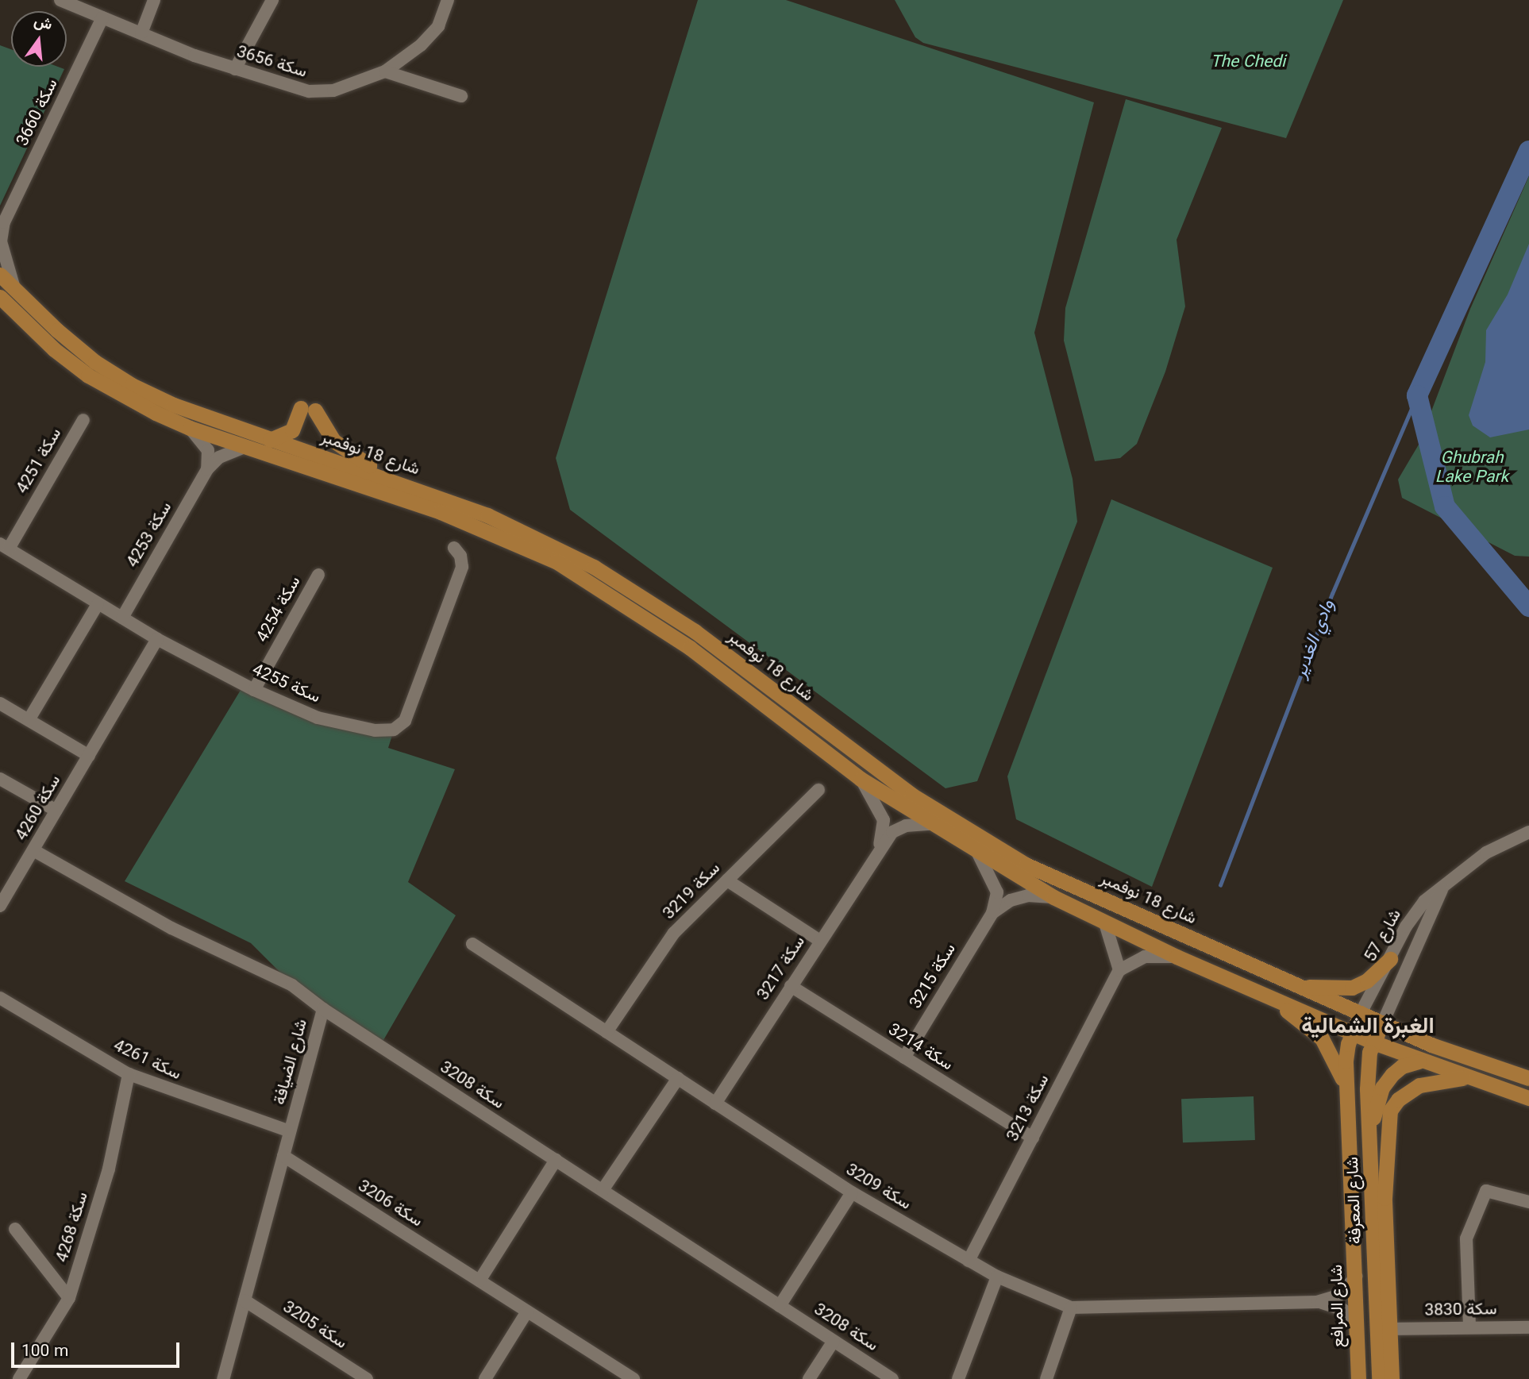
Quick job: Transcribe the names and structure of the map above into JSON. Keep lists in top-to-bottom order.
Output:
{
  "streets": {
    "main road": ["شارع 18 نوفمبر", "شارع المعرفة", "شارع المرافع"],
    "street": [
      "سكة 3656",
      "سكة 3660",
      "سكة 4251",
      "سكة 4253",
      "سكة 4254",
      "سكة 4255",
      "سكة 4260",
      "سكة 3219",
      "شارع 57",
      "سكة 3217",
      "سكة 3215",
      "سكة 3214",
      "سكة 4261",
      "شارع الضيافة",
      "سكة 3208",
      "سكة 3213",
      "سكة 3209",
      "سكة 3206",
      "سكة 4268",
      "سكة 3830",
      "سكة 3205"
    ]
  },
  "crossings": [
    ["سكة 3656", "سكة 3660"],
    ["سكة 3660", "شارع 18 نوفمبر"],
    ["شارع 18 نوفمبر", "سكة 4253"],
    ["شارع 18 نوفمبر", "شارع 57"],
    ["شارع 18 نوفمبر", "سكة 3217"],
    ["شارع 18 نوفمبر", "سكة 3215"],
    ["شارع 18 نوفمبر", "شارع المعرفة"],
    ["شارع 18 نوفمبر", "شارع المرافع"],
    ["سكة 4251", "سكة 4255"],
    ["سكة 4253", "سكة 4255"],
    ["سكة 4254", "سكة 4255"],
    ["سكة 4255", "سكة 4260"],
    ["سكة 4260", "شارع الضيافة"],
    ["سكة 3219", "سكة 3209"],
    ["شارع 57", "شارع المعرفة"],
    ["سكة 3217", "سكة 3214"],
    ["سكة 3217", "سكة 3209"],
    ["سكة 3215", "سكة 3214"],
    ["سكة 3214", "سكة 3213"],
    ["سكة 4261", "شارع الضيافة"],
    ["سكة 4261", "سكة 4268"],
    ["شارع الضيافة", "سكة 3208"],
    ["شارع الضيافة", "سكة 3206"],
    ["شارع الضيافة", "سكة 3205"],
    ["سكة 3213", "سكة 3209"],
    ["سكة 3209", "شارع المرافع"]
  ],
  "districts": ["الغبرة الشمالية"],
  "water": ["وادي الغدير"],
  "parks": ["The Chedi", "Ghubrah Lake Park"],
  "scale_bar": "100 m",
  "north": "top"
}
